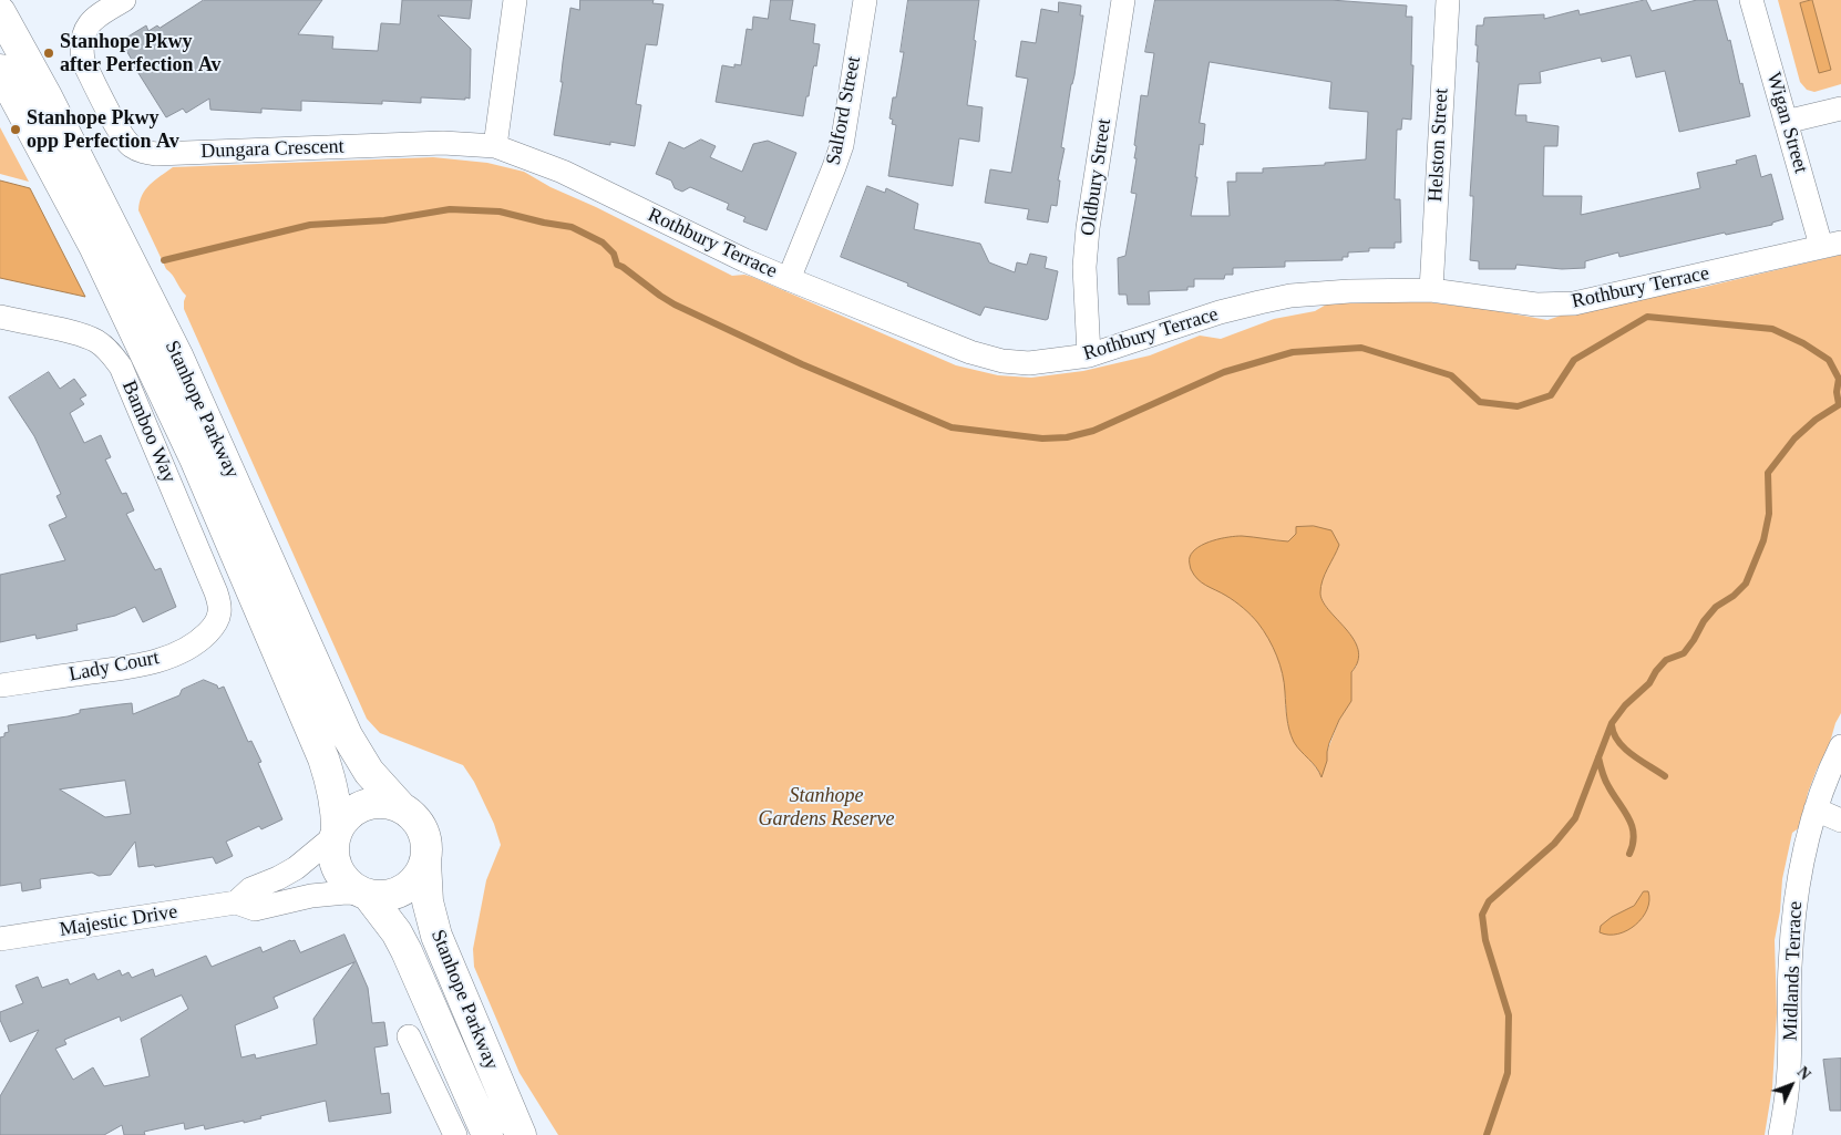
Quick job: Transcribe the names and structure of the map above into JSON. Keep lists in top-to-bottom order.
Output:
{
  "streets": {
    "main road": ["Stanhope Parkway"],
    "street": [
      "Salford Street",
      "Wigan Street",
      "Helston Street",
      "Dungara Crescent",
      "Oldbury Street",
      "Rothbury Terrace",
      "Bamboo Way",
      "Lady Court",
      "Majestic Drive",
      "Midlands Terrace"
    ]
  },
  "crossings": [
    ["Salford Street", "Rothbury Terrace"],
    ["Wigan Street", "Rothbury Terrace"],
    ["Helston Street", "Rothbury Terrace"],
    ["Dungara Crescent", "Rothbury Terrace"],
    ["Oldbury Street", "Rothbury Terrace"],
    ["Stanhope Parkway", "Majestic Drive"],
    ["Bamboo Way", "Lady Court"]
  ],
  "parks": ["Stanhope Gardens Reserve"],
  "places": ["Stanhope Pkwy after Perfection Av", "Stanhope Pkwy opp Perfection Av"],
  "north": "top right"
}
